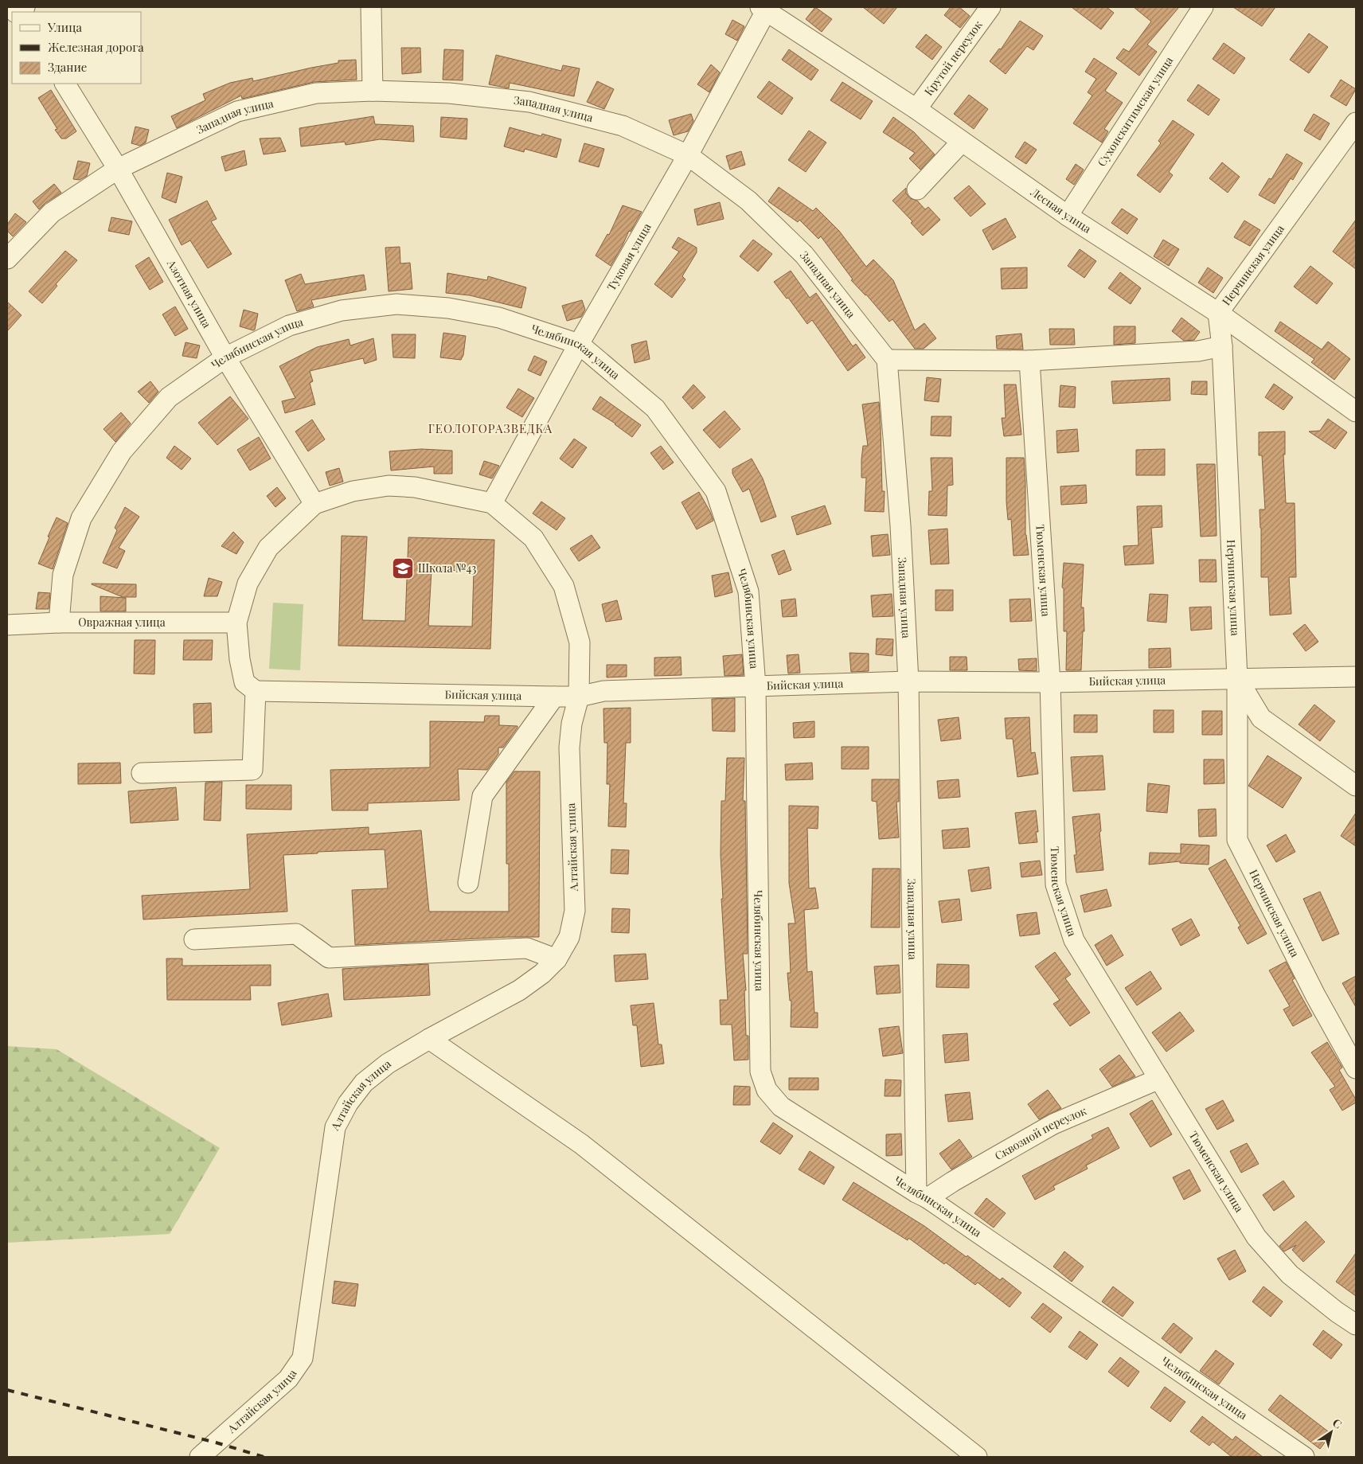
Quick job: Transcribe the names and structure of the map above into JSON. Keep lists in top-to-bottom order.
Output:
{
  "streets": {
    "street": [
      "Крутой переулок",
      "Западная улица",
      "Сухоискитимская улица",
      "Лесная улица",
      "Туковая улица",
      "Нерчинская улица",
      "Азотная улица",
      "Челябинская улица",
      "Тюменская улица",
      "Овражная улица",
      "Бийская улица",
      "Алтайская улица",
      "Сквозной переулок"
    ]
  },
  "crossings": [
    ["Крутой переулок", "Лесная улица"],
    ["Западная улица", "Туковая улица"],
    ["Западная улица", "Азотная улица"],
    ["Западная улица", "Челябинская улица"],
    ["Западная улица", "Бийская улица"],
    ["Западная улица", "Сквозной переулок"],
    ["Сухоискитимская улица", "Лесная улица"],
    ["Лесная улица", "Туковая улица"],
    ["Лесная улица", "Нерчинская улица"],
    ["Туковая улица", "Челябинская улица"],
    ["Туковая улица", "Алтайская улица"],
    ["Нерчинская улица", "Бийская улица"],
    ["Азотная улица", "Челябинская улица"],
    ["Азотная улица", "Алтайская улица"],
    ["Челябинская улица", "Овражная улица"],
    ["Челябинская улица", "Бийская улица"],
    ["Челябинская улица", "Сквозной переулок"],
    ["Тюменская улица", "Бийская улица"],
    ["Тюменская улица", "Сквозной переулок"],
    ["Овражная улица", "Алтайская улица"],
    ["Бийская улица", "Алтайская улица"]
  ],
  "districts": ["ГЕОЛОГОРАЗВЕДКА"],
  "places": {
    "school or university": ["Школа №43"]
  },
  "legend": ["Улица", "Железная дорога", "Здание"],
  "north": "top right"
}
